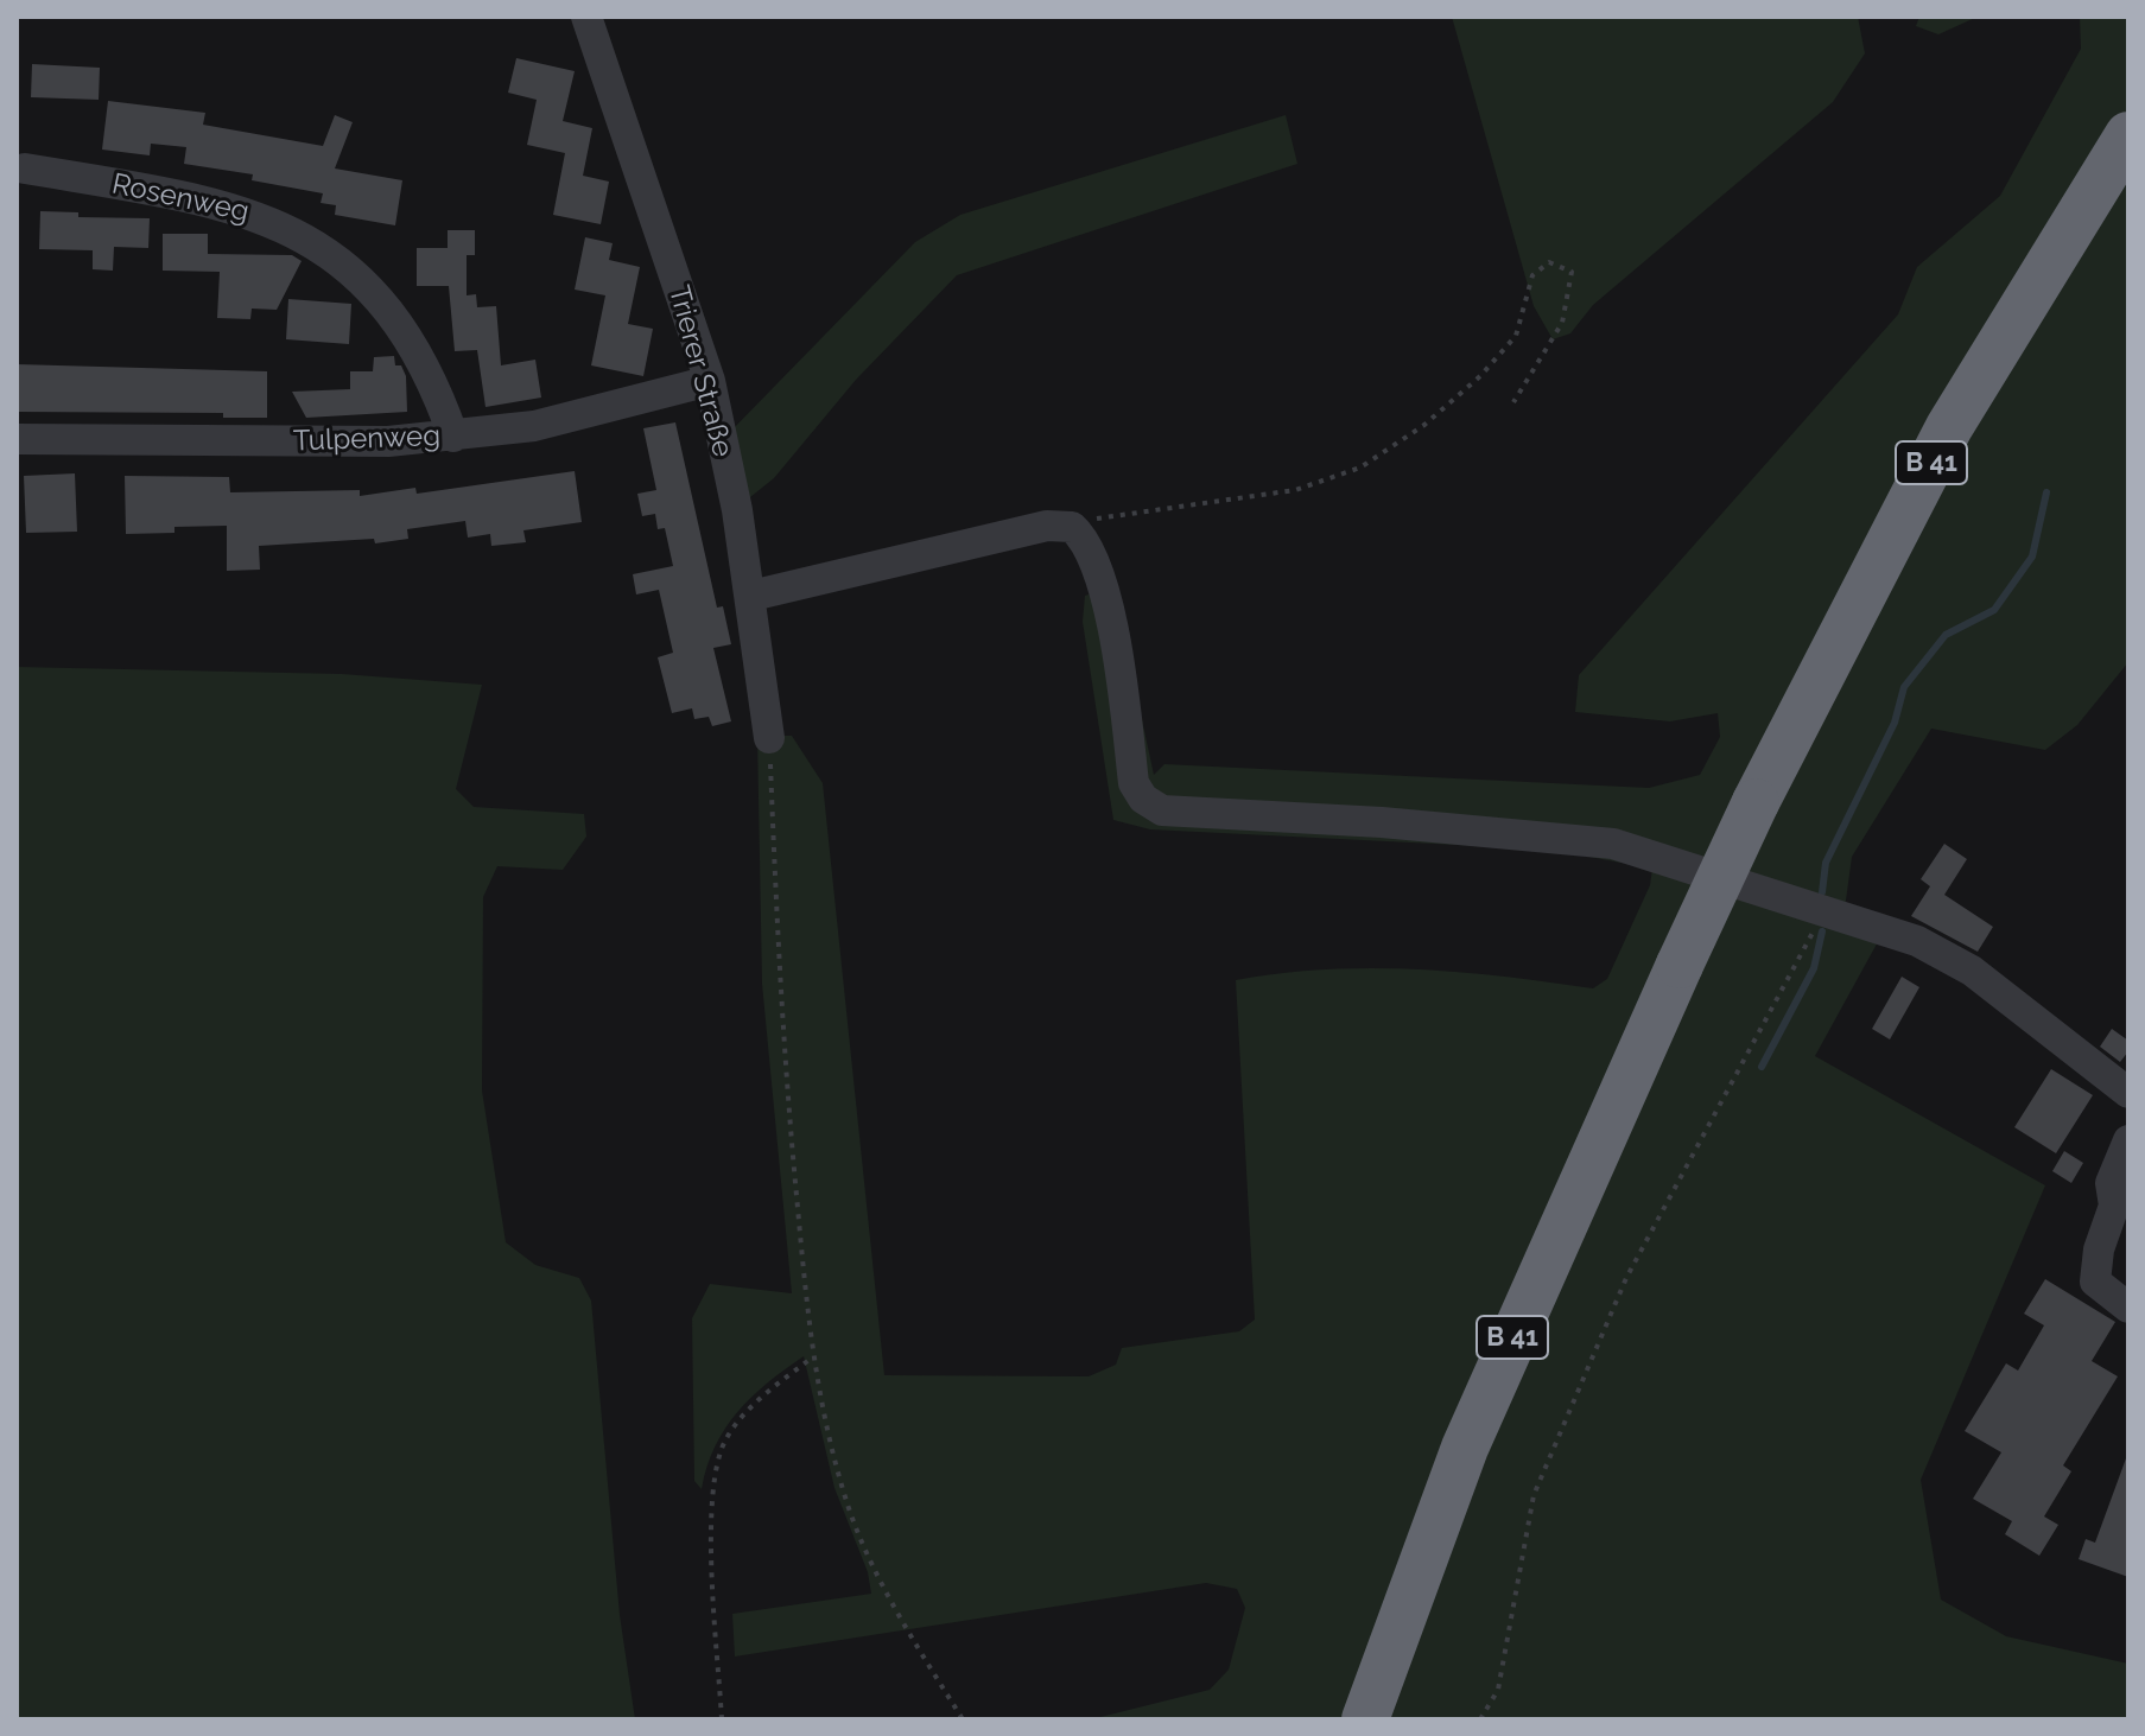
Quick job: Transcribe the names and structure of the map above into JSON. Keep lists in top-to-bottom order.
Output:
{
  "streets": {
    "highway": ["B 41"],
    "street": ["Rosenweg", "Trierer Straße", "Tulpenweg"]
  },
  "crossings": [
    ["Rosenweg", "Tulpenweg"],
    ["Trierer Straße", "Tulpenweg"]
  ]
}
